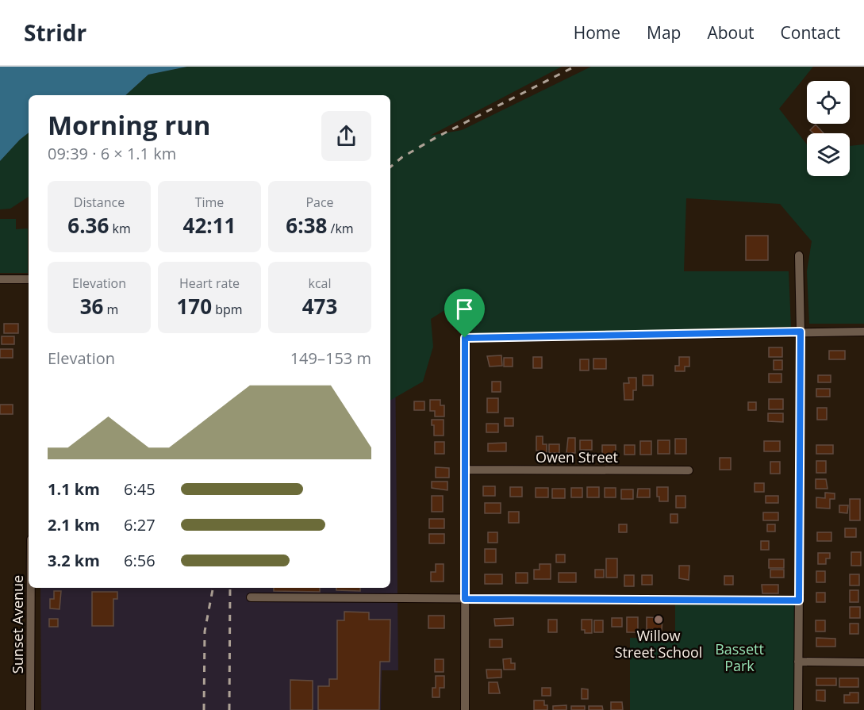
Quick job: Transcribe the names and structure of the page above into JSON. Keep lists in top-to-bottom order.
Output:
{
  "streets": {
    "street": ["Owen Street", "Sunset Avenue"]
  },
  "parks": ["Bassett Park"],
  "places": ["Willow Street School"],
  "page": {
    "header": "Stridr",
    "nav": [
      "Home",
      "Map",
      "About",
      "Contact"
    ],
    "heading": ["Morning run", "09:39 · 6 × 1.1 km"],
    "stats": [
      ["Distance", "6.36 km"],
      ["Time", "42:11"],
      ["Pace", "6:38 /km"],
      ["Elevation", "36 m"],
      ["Heart rate", "170 bpm"],
      ["kcal", "473"]
    ],
    "chart": ["Elevation", "149–153 m"],
    "list": [
      {
        "name": "1.1 km",
        "note": "6:45"
      },
      {
        "name": "2.1 km",
        "note": "6:27"
      },
      {
        "name": "3.2 km",
        "note": "6:56"
      }
    ]
  }
}
